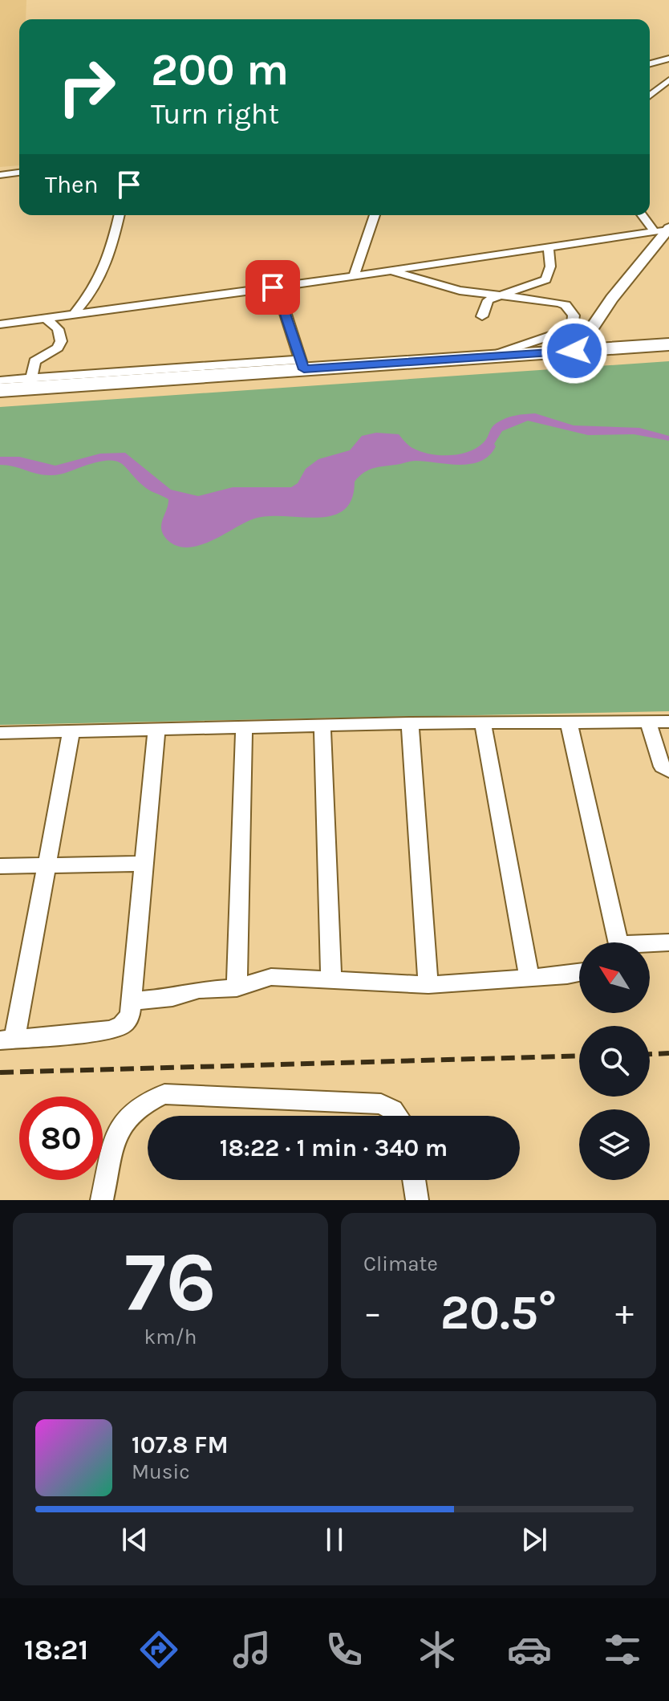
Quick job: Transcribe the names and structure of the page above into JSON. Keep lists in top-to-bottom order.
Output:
{
  "north": "top left",
  "page": {
    "turn": ["200 m", "Turn right"],
    "then": "Then",
    "limit": "80",
    "trip": "18:22 · 1 min · 340 m",
    "tile": [
      ["76", "km/h"],
      "Climate"
    ],
    "heat": ["−", "20.5°", "+"],
    "song": ["107.8 FM", "Music"],
    "tabs": "18:21"
  }
}
